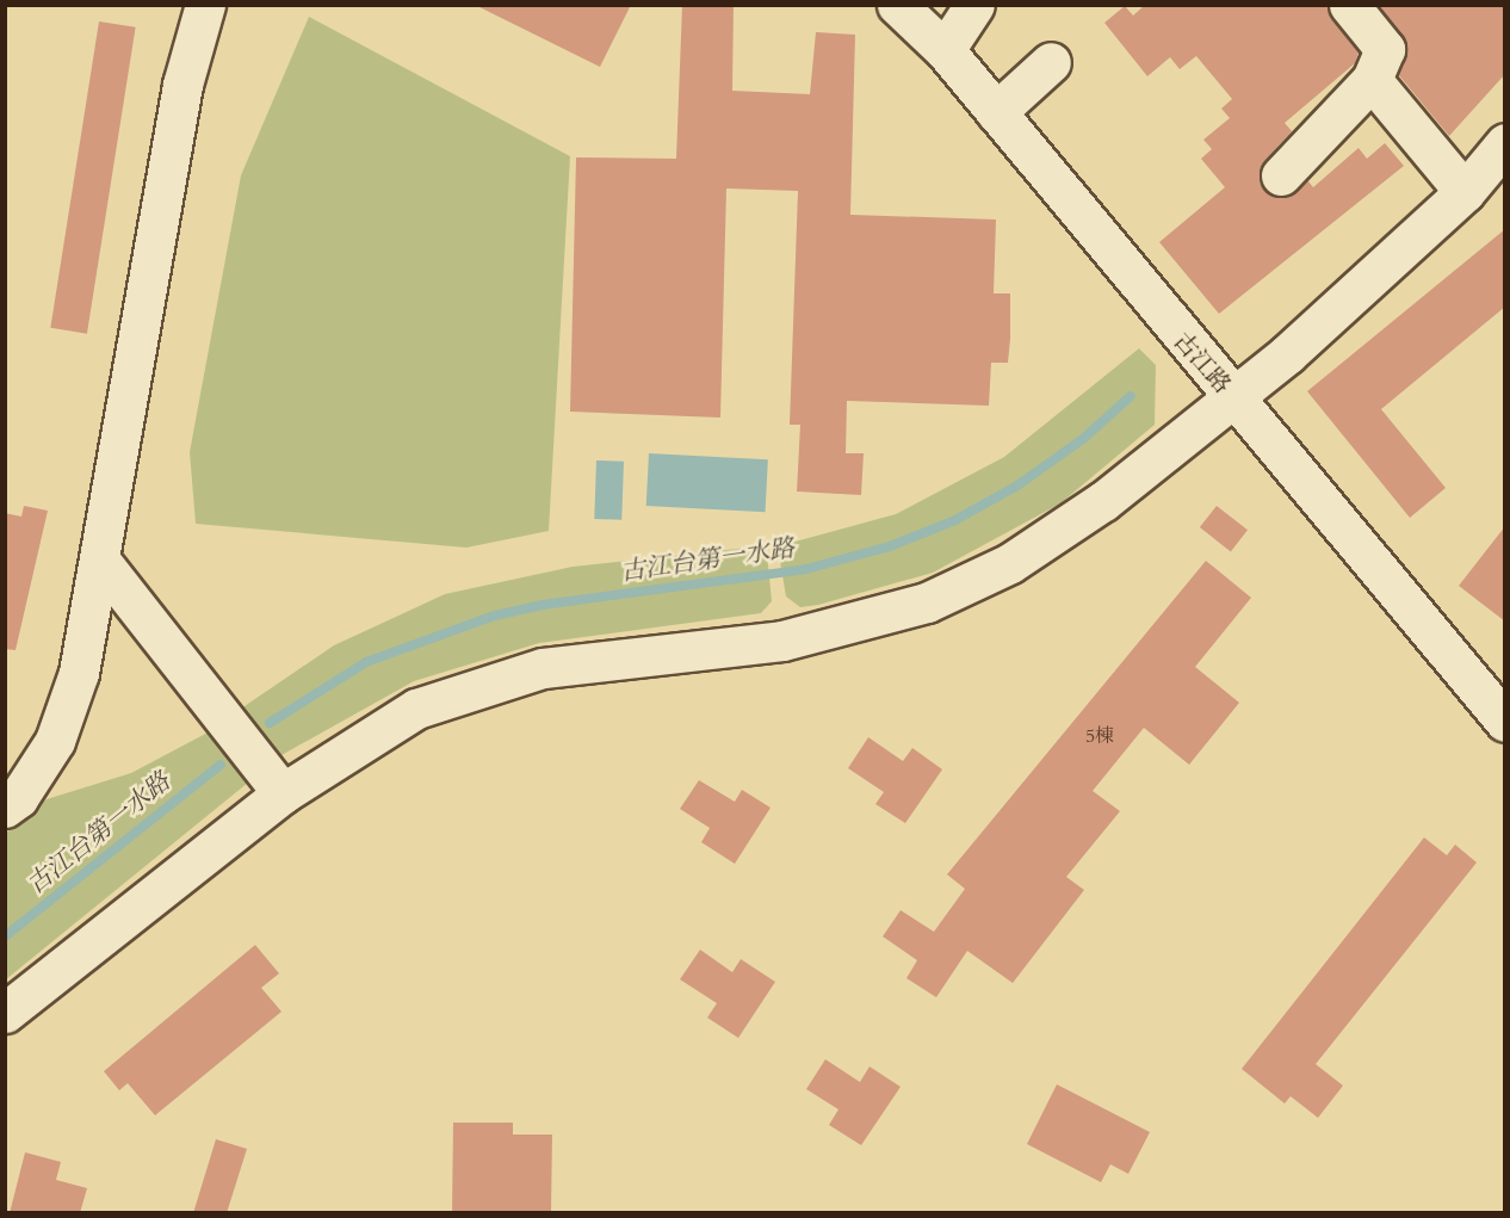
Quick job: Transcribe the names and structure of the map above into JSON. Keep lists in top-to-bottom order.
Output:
{
  "streets": {
    "street": ["古江路"]
  },
  "water": ["古江台第一水路"],
  "house_numbers": ["5棟"]
}
